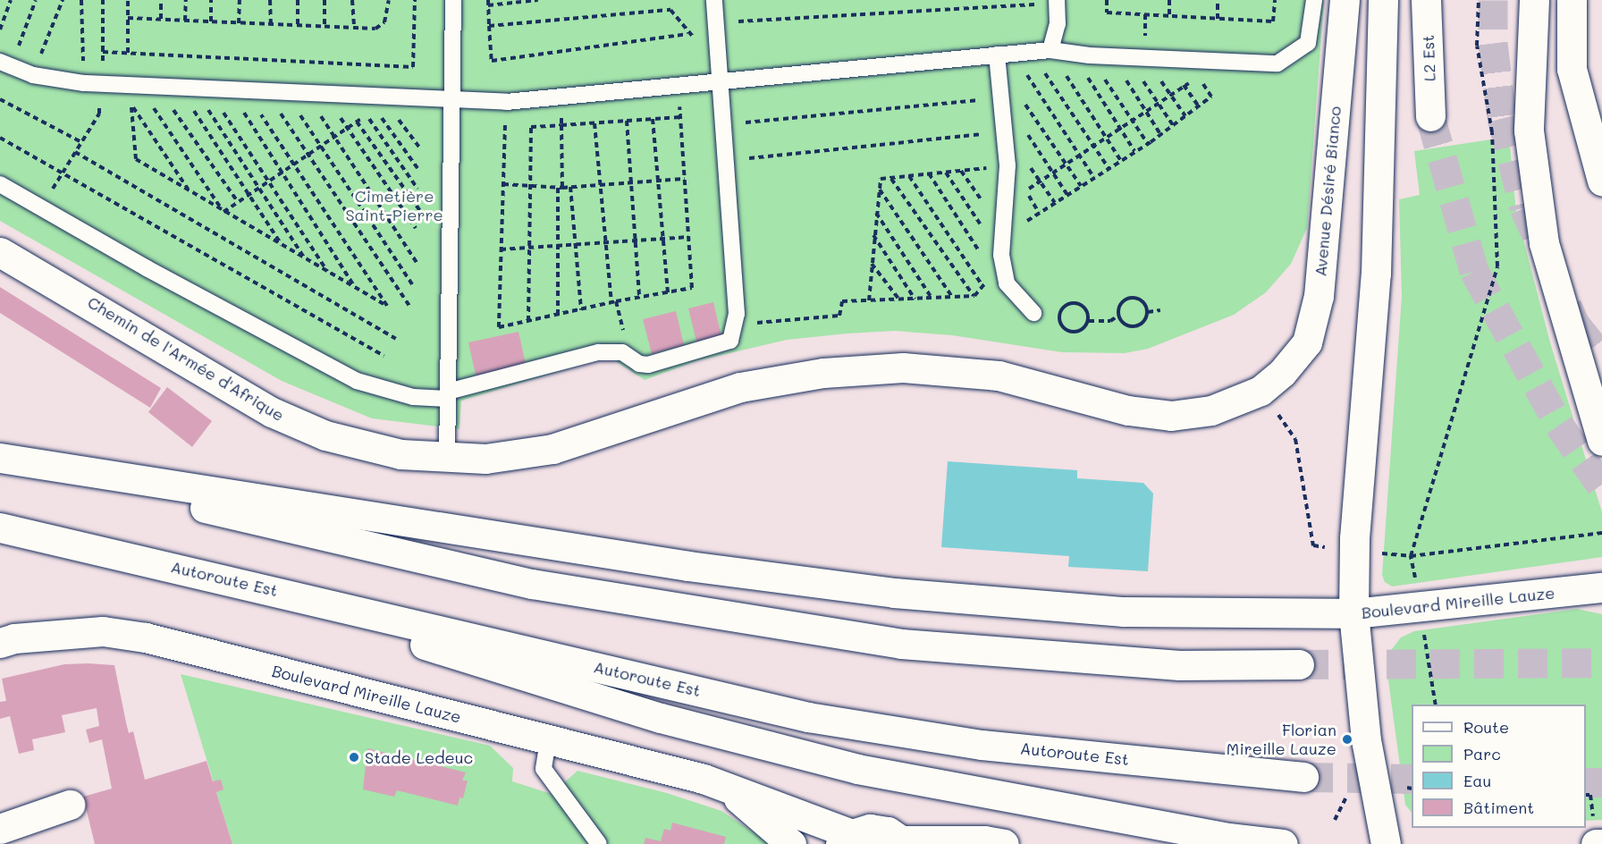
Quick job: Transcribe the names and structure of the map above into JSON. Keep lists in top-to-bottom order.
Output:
{
  "streets": {
    "main road": [
      "L2 Est",
      "Avenue Désiré Bianco",
      "Chemin de l'Armée d'Afrique",
      "Autoroute Est",
      "Boulevard Mireille Lauze"
    ]
  },
  "crossings": [
    ["Avenue Désiré Bianco", "Chemin de l'Armée d'Afrique"]
  ],
  "parks": ["Cimetière Saint-Pierre"],
  "places": ["Florian Mireille Lauze", "Stade Ledeuc"],
  "legend": [
    "Route",
    "Parc",
    "Eau",
    "Bâtiment"
  ]
}
